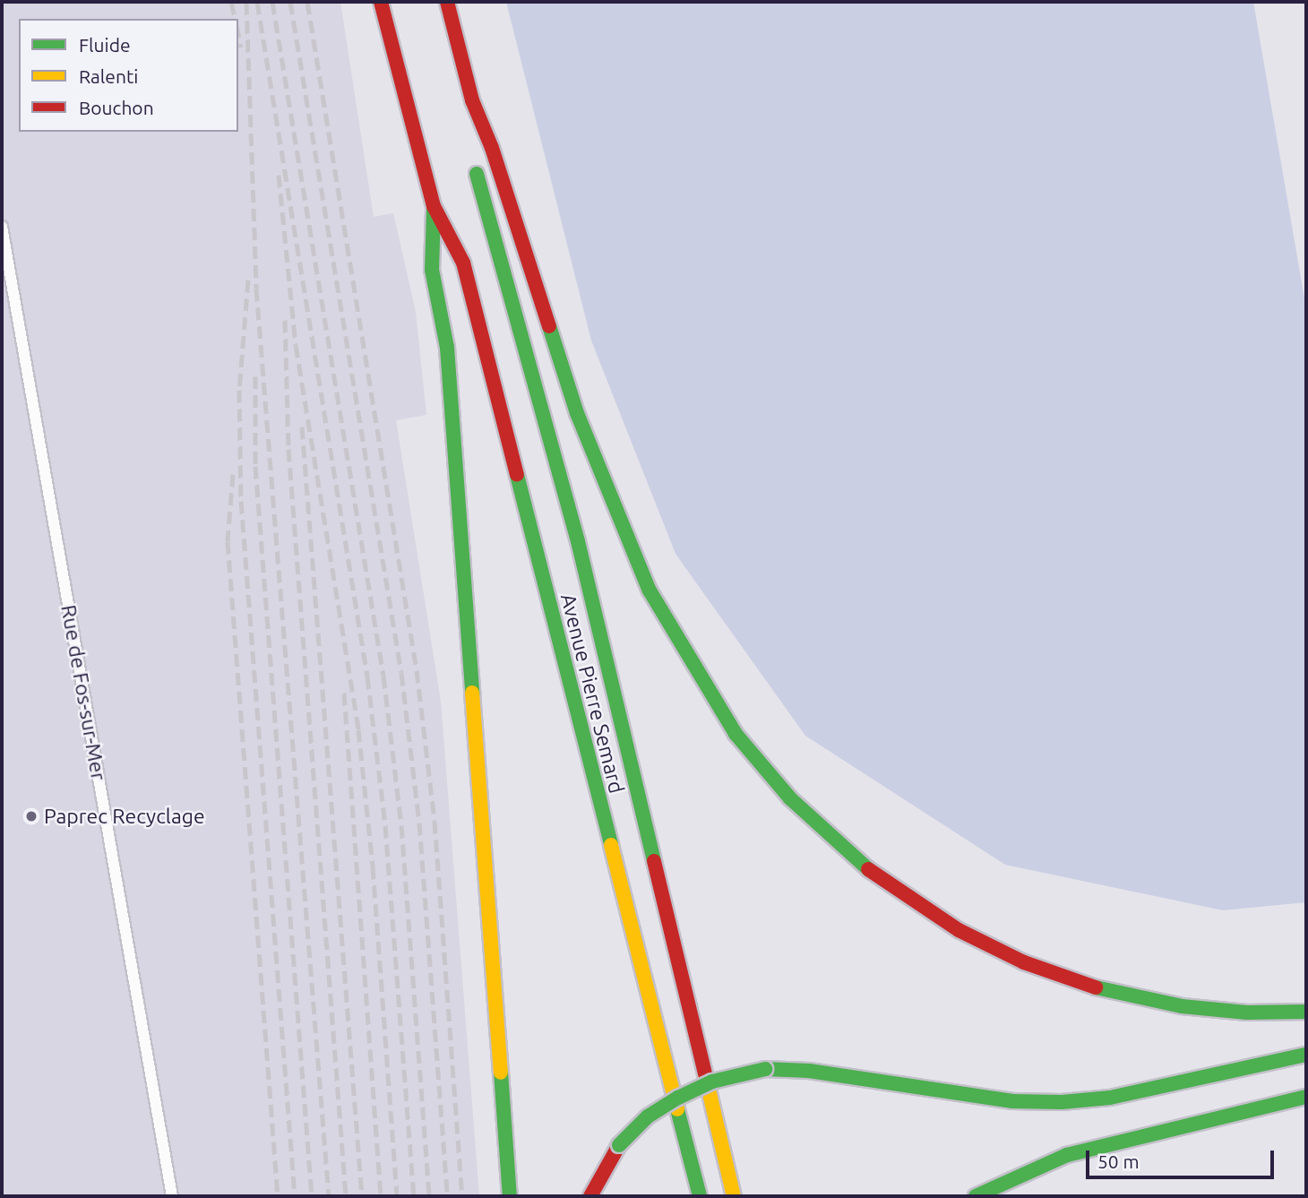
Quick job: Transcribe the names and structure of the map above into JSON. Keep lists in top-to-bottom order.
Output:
{
  "streets": {
    "main road": ["Avenue Pierre Semard"],
    "lane": ["Rue de Fos-sur-Mer"]
  },
  "places": ["Paprec Recyclage"],
  "legend": ["Fluide", "Ralenti", "Bouchon"],
  "scale_bar": "50 m"
}
